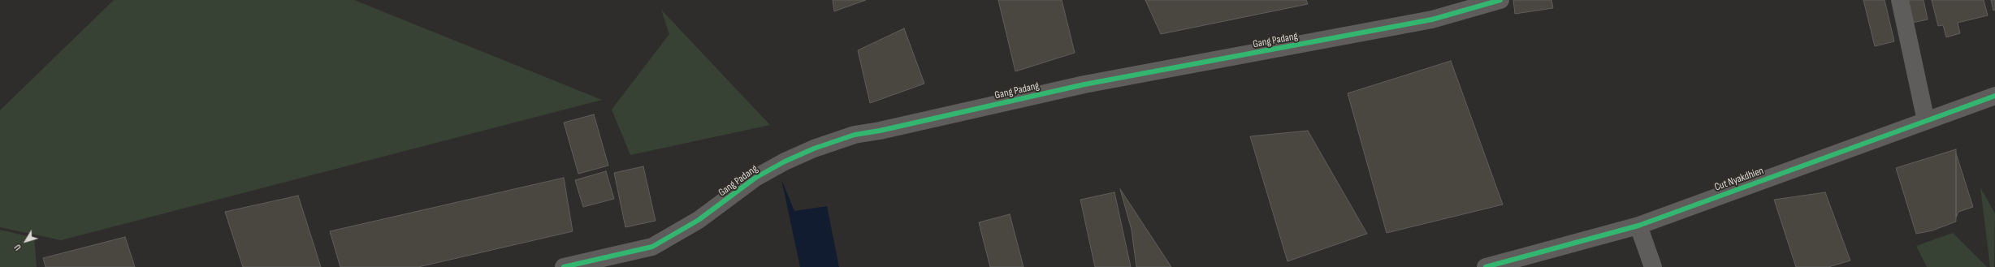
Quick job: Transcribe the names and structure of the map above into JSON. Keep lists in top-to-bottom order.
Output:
{
  "streets": {
    "street": ["Gang Padang", "Cut Nyakdhien"]
  },
  "north": "bottom left"
}
